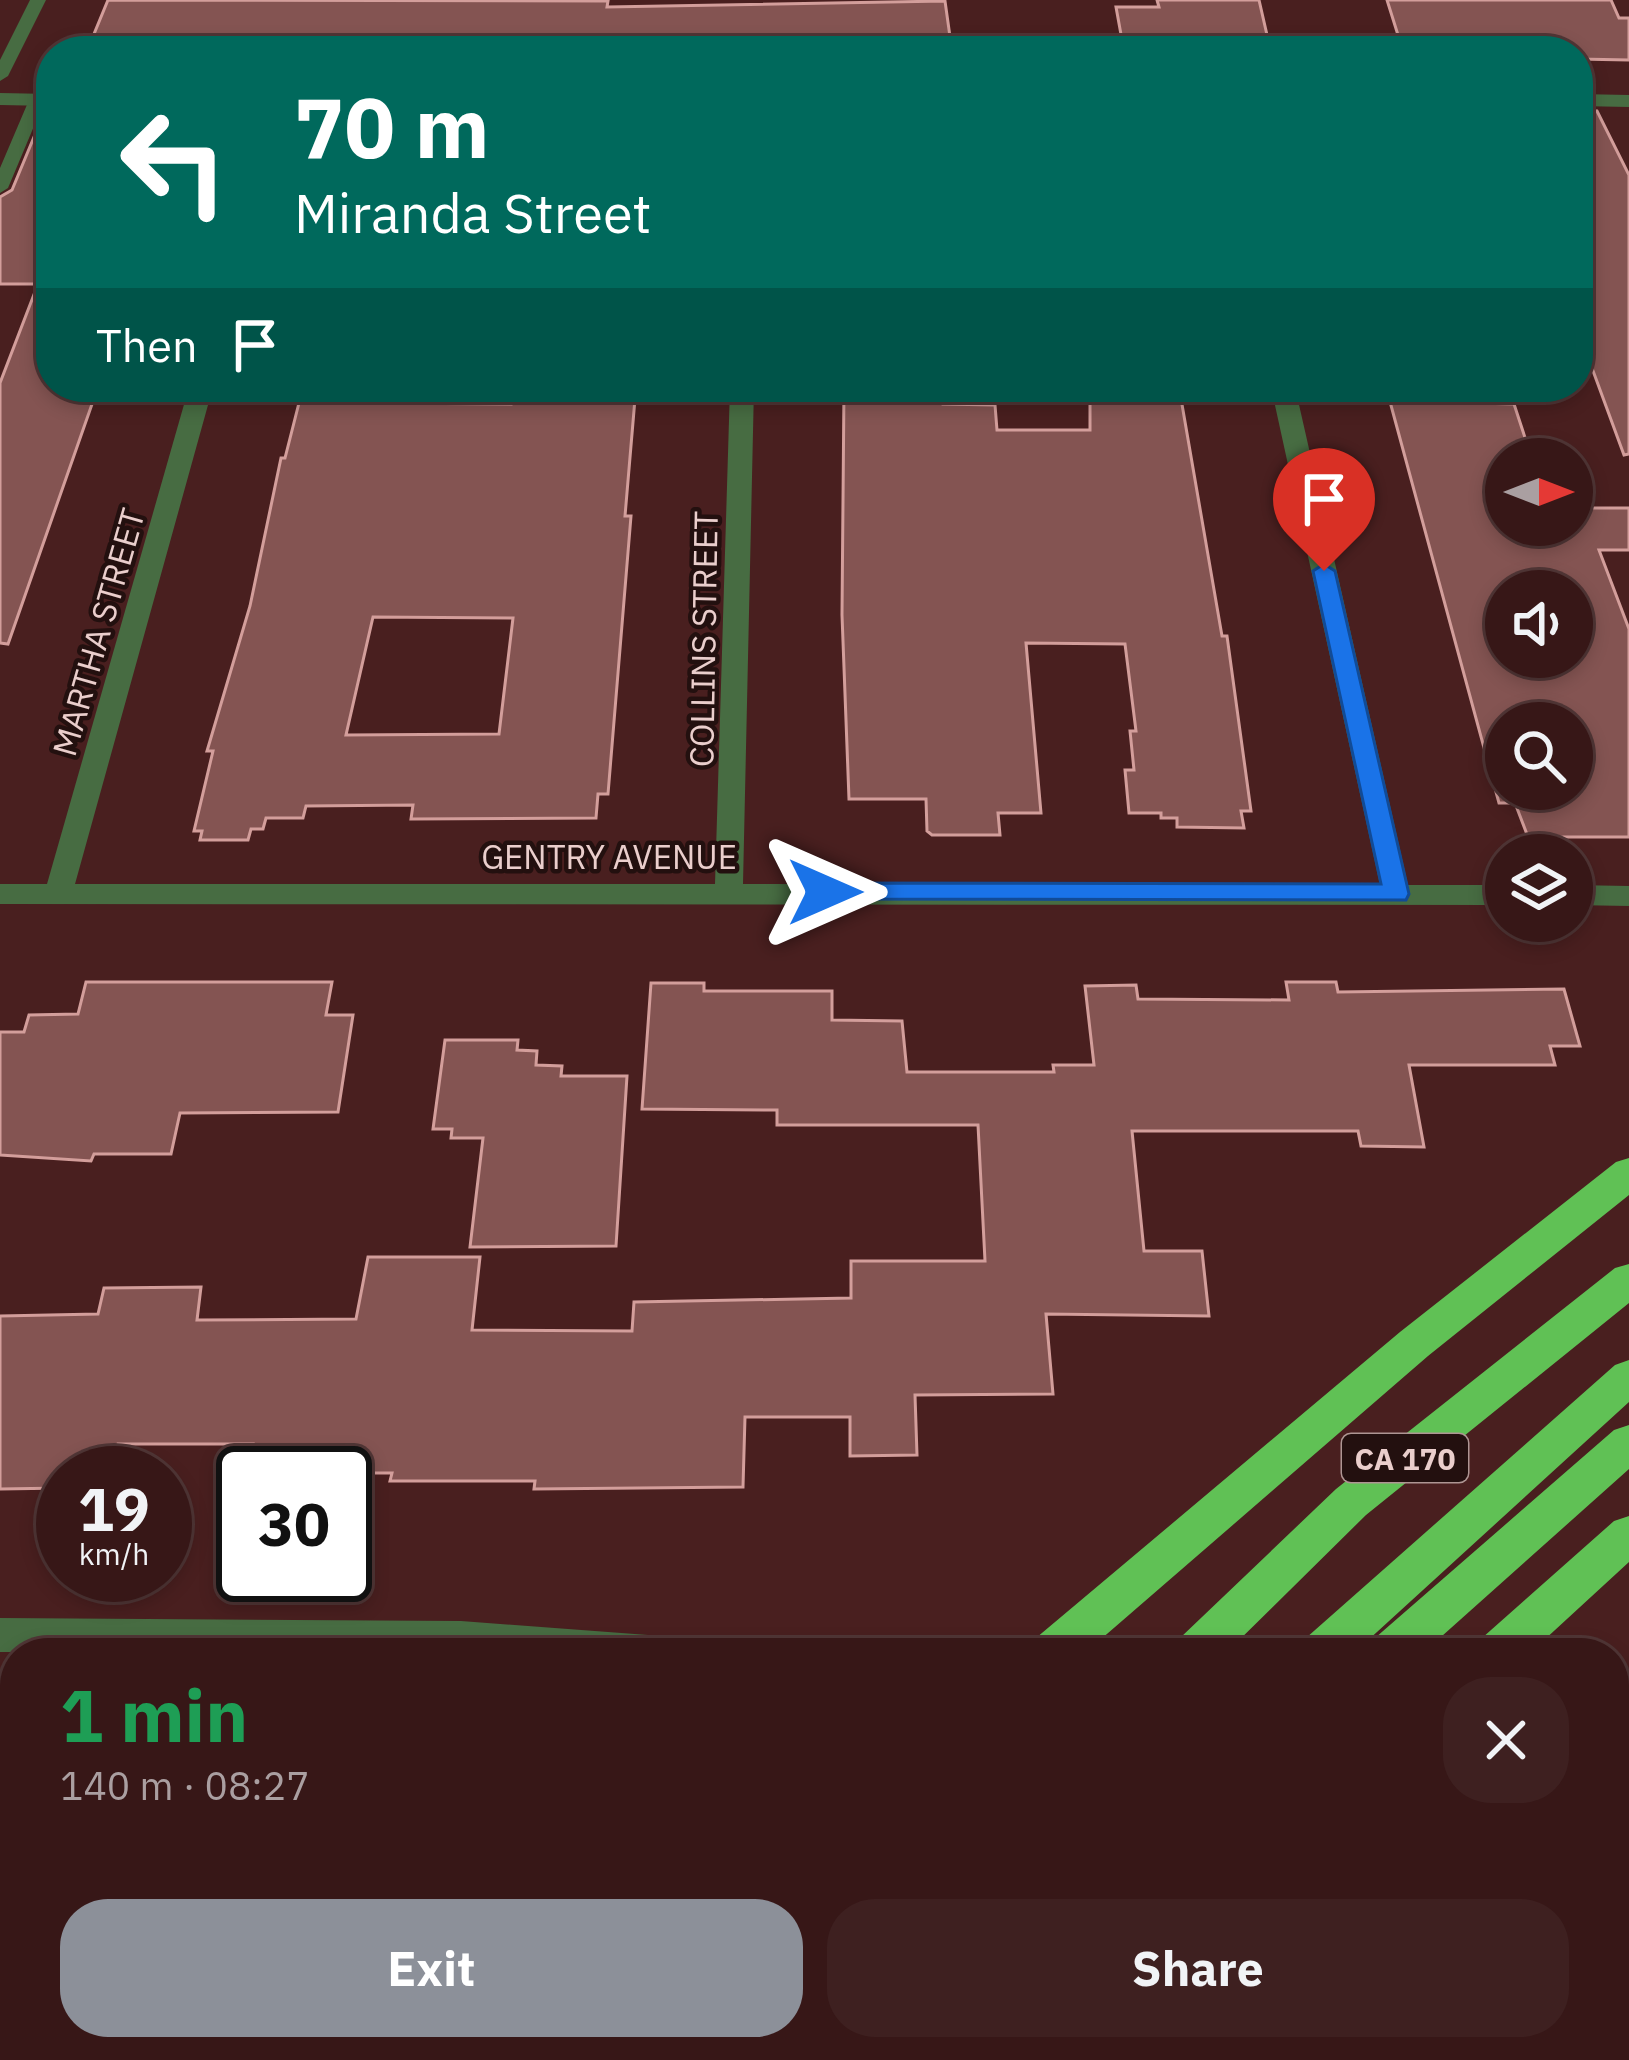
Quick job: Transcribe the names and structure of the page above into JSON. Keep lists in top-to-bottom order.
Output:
{
  "streets": {
    "highway": ["CA 170"],
    "street": ["MARTHA STREET", "COLLINS STREET", "GENTRY AVENUE"]
  },
  "crossings": [
    ["MARTHA STREET", "GENTRY AVENUE"],
    ["COLLINS STREET", "GENTRY AVENUE"]
  ],
  "north": "right",
  "page": {
    "turn": ["70 m", "Miranda Street"],
    "then": "Then",
    "speed": "19 km/h",
    "limit": "30",
    "heading": ["1 min", "140 m · 08:27"],
    "buttons": ["Exit", "Share"]
  }
}
